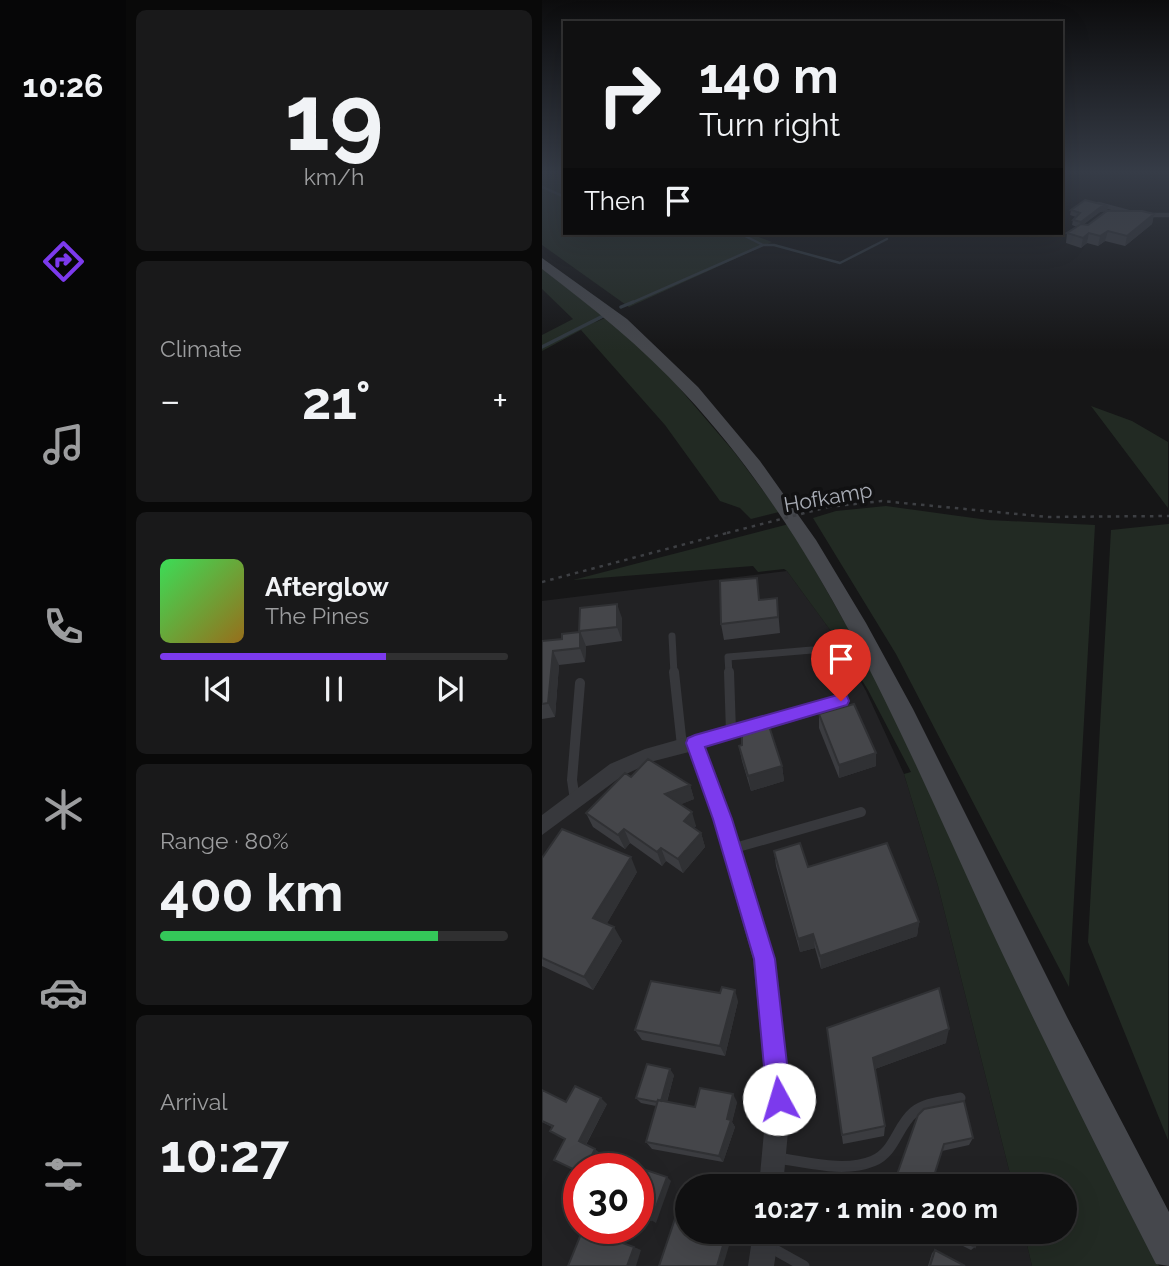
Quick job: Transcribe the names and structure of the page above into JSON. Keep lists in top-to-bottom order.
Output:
{
  "streets": {
    "path": ["Hofkamp"]
  },
  "page": {
    "tabs": "10:26",
    "tile": [
      ["19", "km/h"],
      "Climate",
      ["Range · 80%", "400 km"],
      ["Arrival", "10:27"]
    ],
    "turn": ["140 m", "Turn right"],
    "then": "Then",
    "heat": ["−", "21°", "+"],
    "song": ["Afterglow", "The Pines"],
    "limit": "30",
    "trip": "10:27 · 1 min · 200 m"
  }
}
